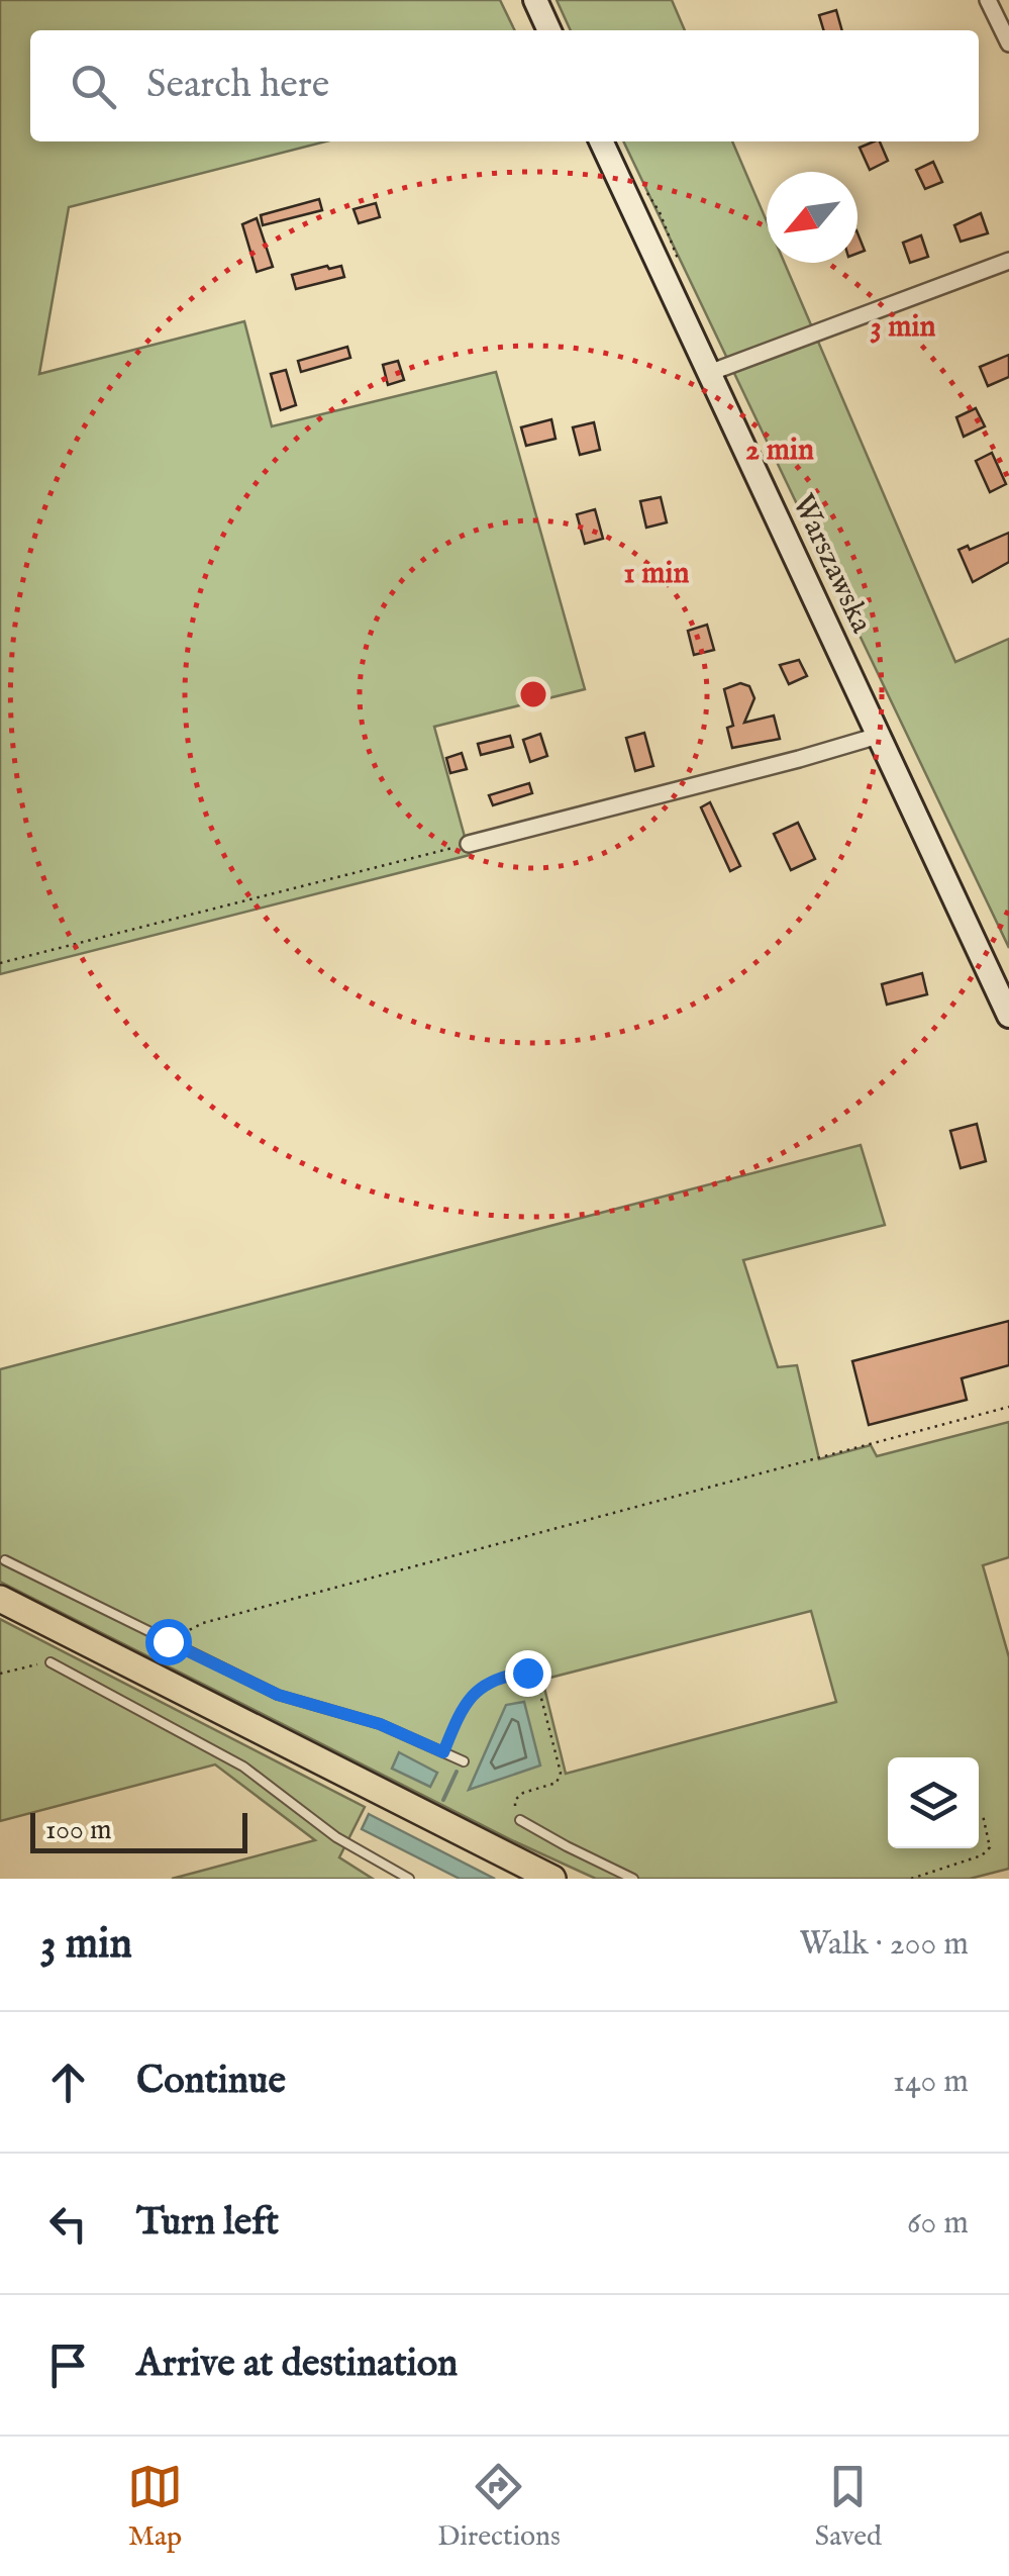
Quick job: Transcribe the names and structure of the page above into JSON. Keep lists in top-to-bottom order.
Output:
{
  "streets": {
    "street": ["Warszawska"]
  },
  "scale_bar": "100 m",
  "north": "bottom left",
  "page": {
    "search": "Search here",
    "scale": "100 m",
    "heading": ["3 min", "Walk · 200 m"],
    "list": [
      ["Continue", "140 m"],
      ["Turn left", "60 m"],
      "Arrive at destination"
    ],
    "nav": ["Map", "Directions", "Saved"]
  },
  "rings": ["3 min", "2 min", "1 min"]
}
